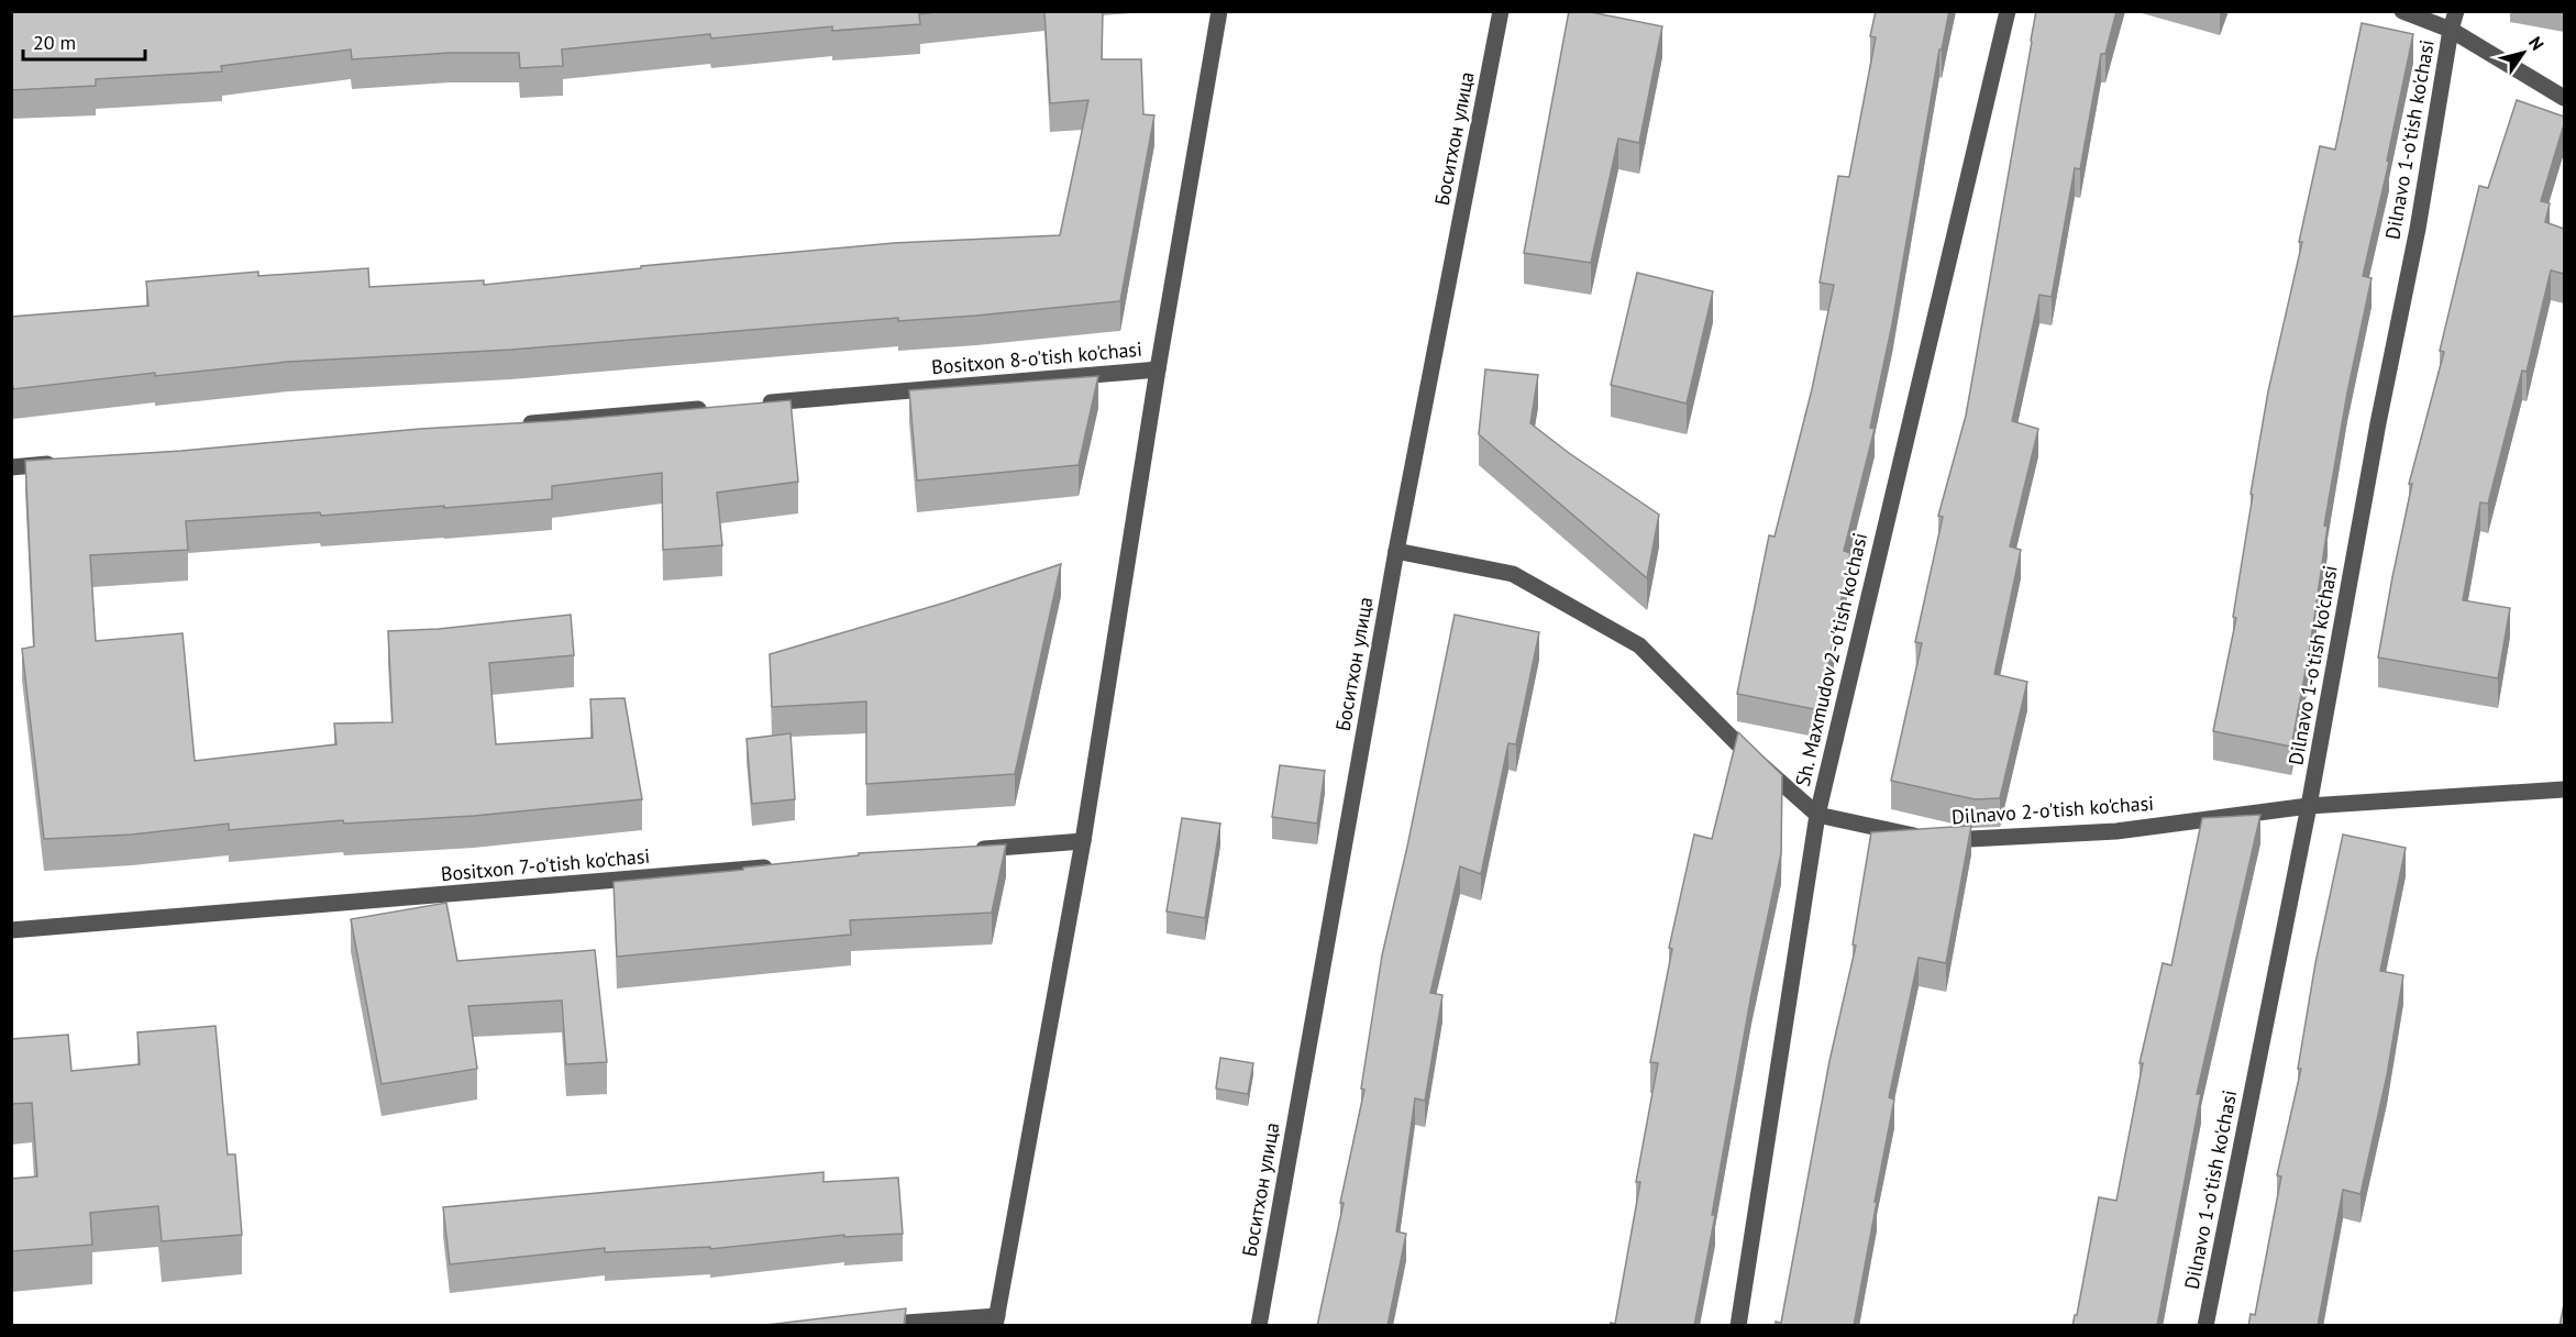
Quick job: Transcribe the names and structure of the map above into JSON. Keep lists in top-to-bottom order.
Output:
{
  "streets": {
    "street": [
      "Боситхон улица",
      "Dilnavo 1-o'tish ko'chasi",
      "Bositxon 8-o'tish ko'chasi",
      "Sh. Maxmudov 2-o'tish ko'chasi",
      "Dilnavo 2-o'tish ko'chasi",
      "Bositxon 7-o'tish ko'chasi"
    ]
  },
  "crossings": [
    ["Боситхон улица", "Dilnavo 2-o'tish ko'chasi"],
    ["Dilnavo 1-o'tish ko'chasi", "Dilnavo 2-o'tish ko'chasi"],
    ["Sh. Maxmudov 2-o'tish ko'chasi", "Dilnavo 2-o'tish ko'chasi"]
  ],
  "scale_bar": "20 m",
  "north": "top right"
}
